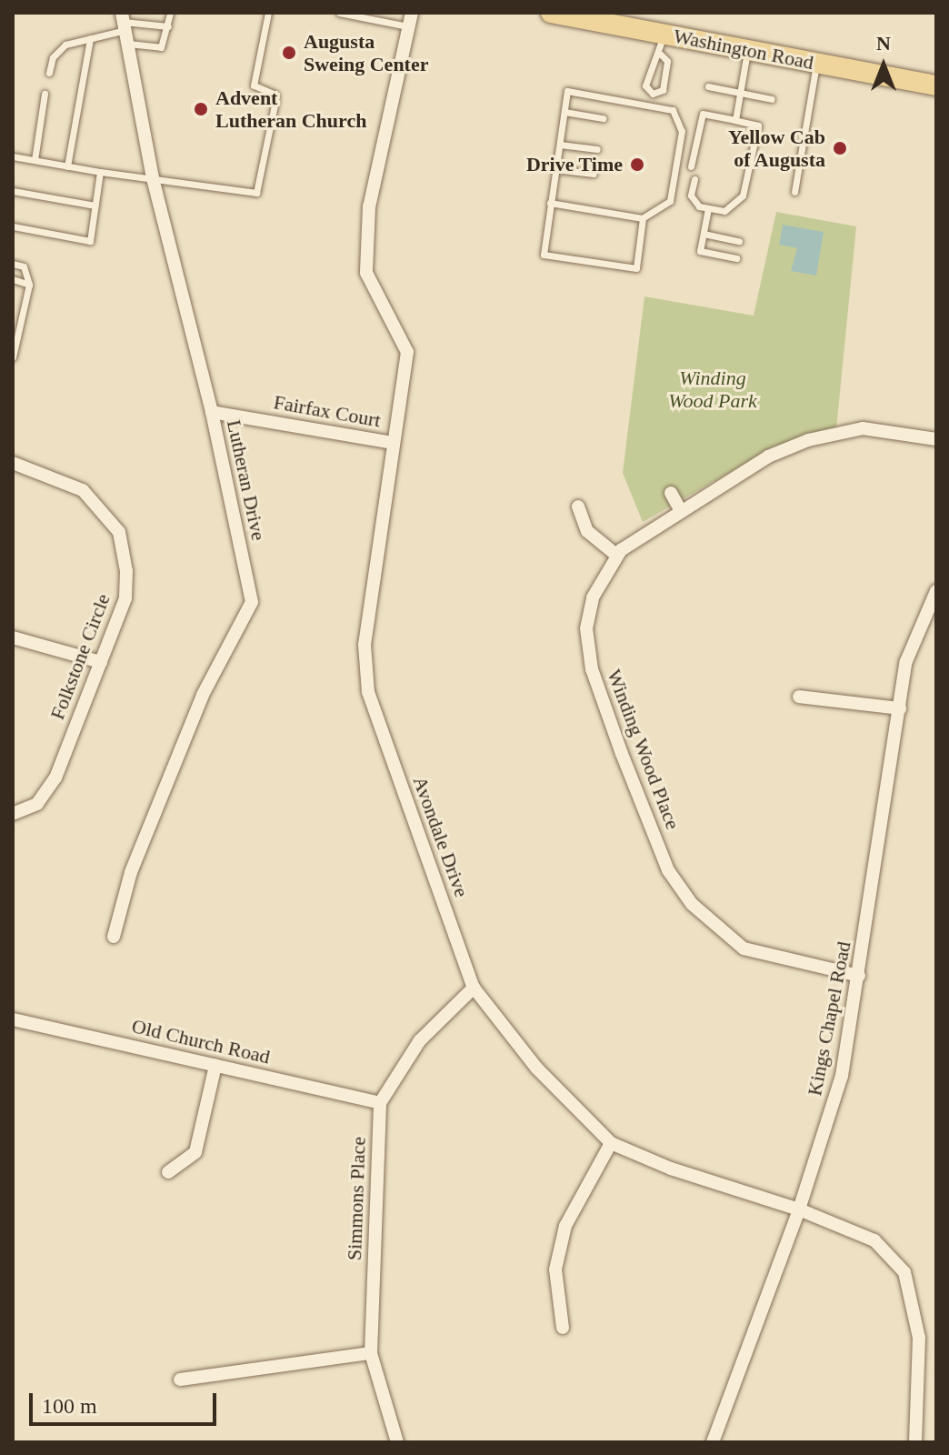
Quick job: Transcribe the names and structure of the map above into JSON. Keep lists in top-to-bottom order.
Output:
{
  "streets": {
    "main road": ["Washington Road"],
    "street": [
      "Fairfax Court",
      "Lutheran Drive",
      "Folkstone Circle",
      "Winding Wood Place",
      "Avondale Drive",
      "Kings Chapel Road",
      "Old Church Road",
      "Simmons Place"
    ]
  },
  "crossings": [
    ["Fairfax Court", "Lutheran Drive"],
    ["Fairfax Court", "Avondale Drive"],
    ["Winding Wood Place", "Kings Chapel Road"],
    ["Avondale Drive", "Kings Chapel Road"],
    ["Old Church Road", "Simmons Place"]
  ],
  "parks": ["Winding Wood Park"],
  "places": [
    "Augusta Sweing Center",
    "Advent Lutheran Church",
    "Yellow Cab of Augusta",
    "Drive Time"
  ],
  "scale_bar": "100 m",
  "north": "top"
}
